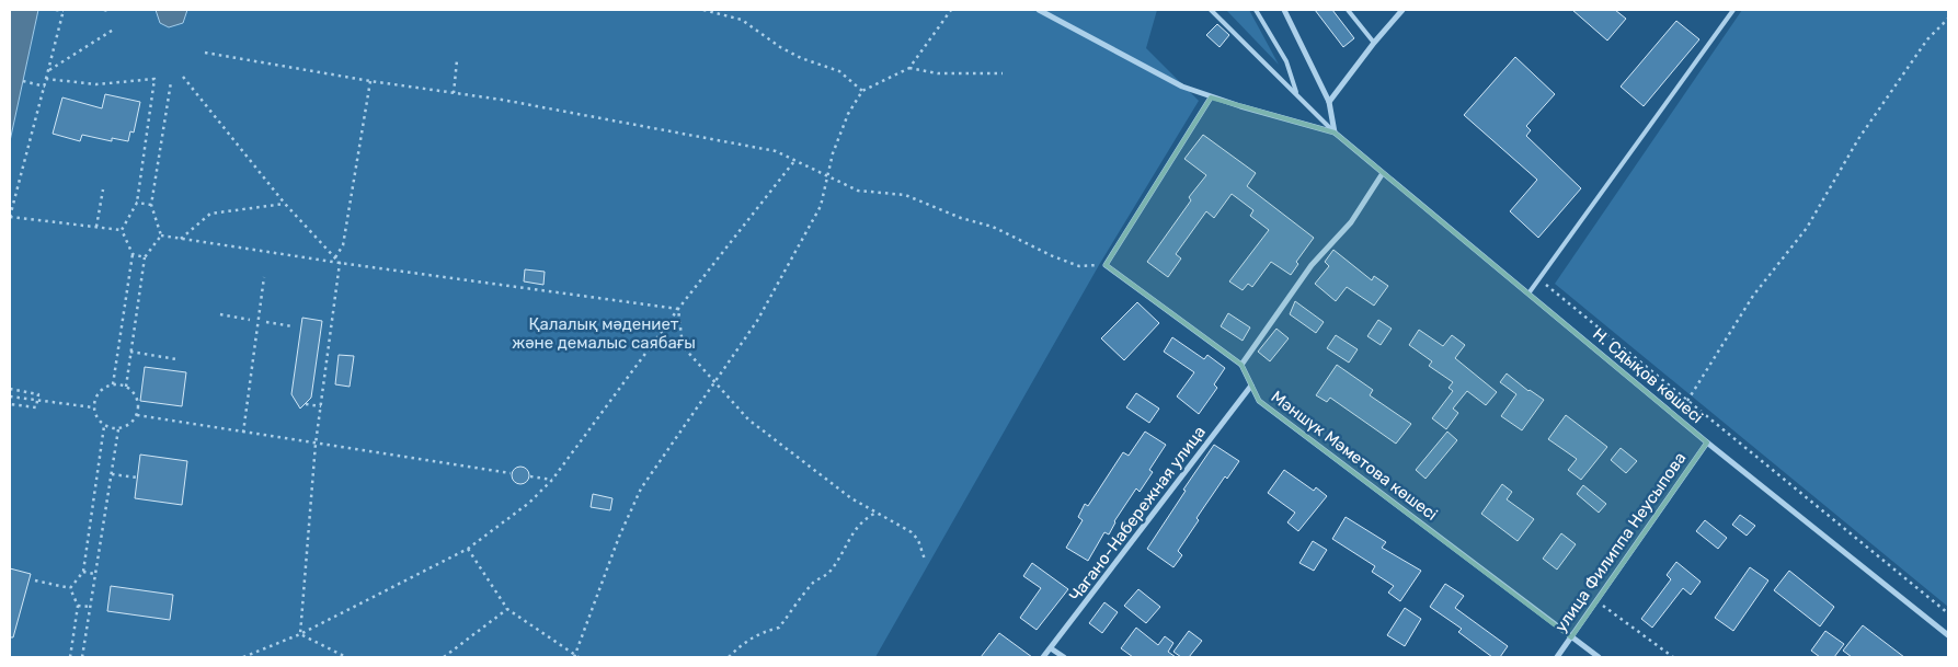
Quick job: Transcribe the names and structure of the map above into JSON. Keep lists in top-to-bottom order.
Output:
{
  "streets": {
    "street": [
      "Н. Сдықов көшесі",
      "Мәншүк Мәметова көшесі",
      "Чагано-Набережная улица",
      "улица Филиппа Неусыпова"
    ]
  },
  "crossings": [
    ["Н. Сдықов көшесі", "улица Филиппа Неусыпова"],
    ["Мәншүк Мәметова көшесі", "Чагано-Набережная улица"],
    ["Мәншүк Мәметова көшесі", "улица Филиппа Неусыпова"]
  ],
  "parks": ["Қалалық мәдениет және демалыс саябағы"]
}
